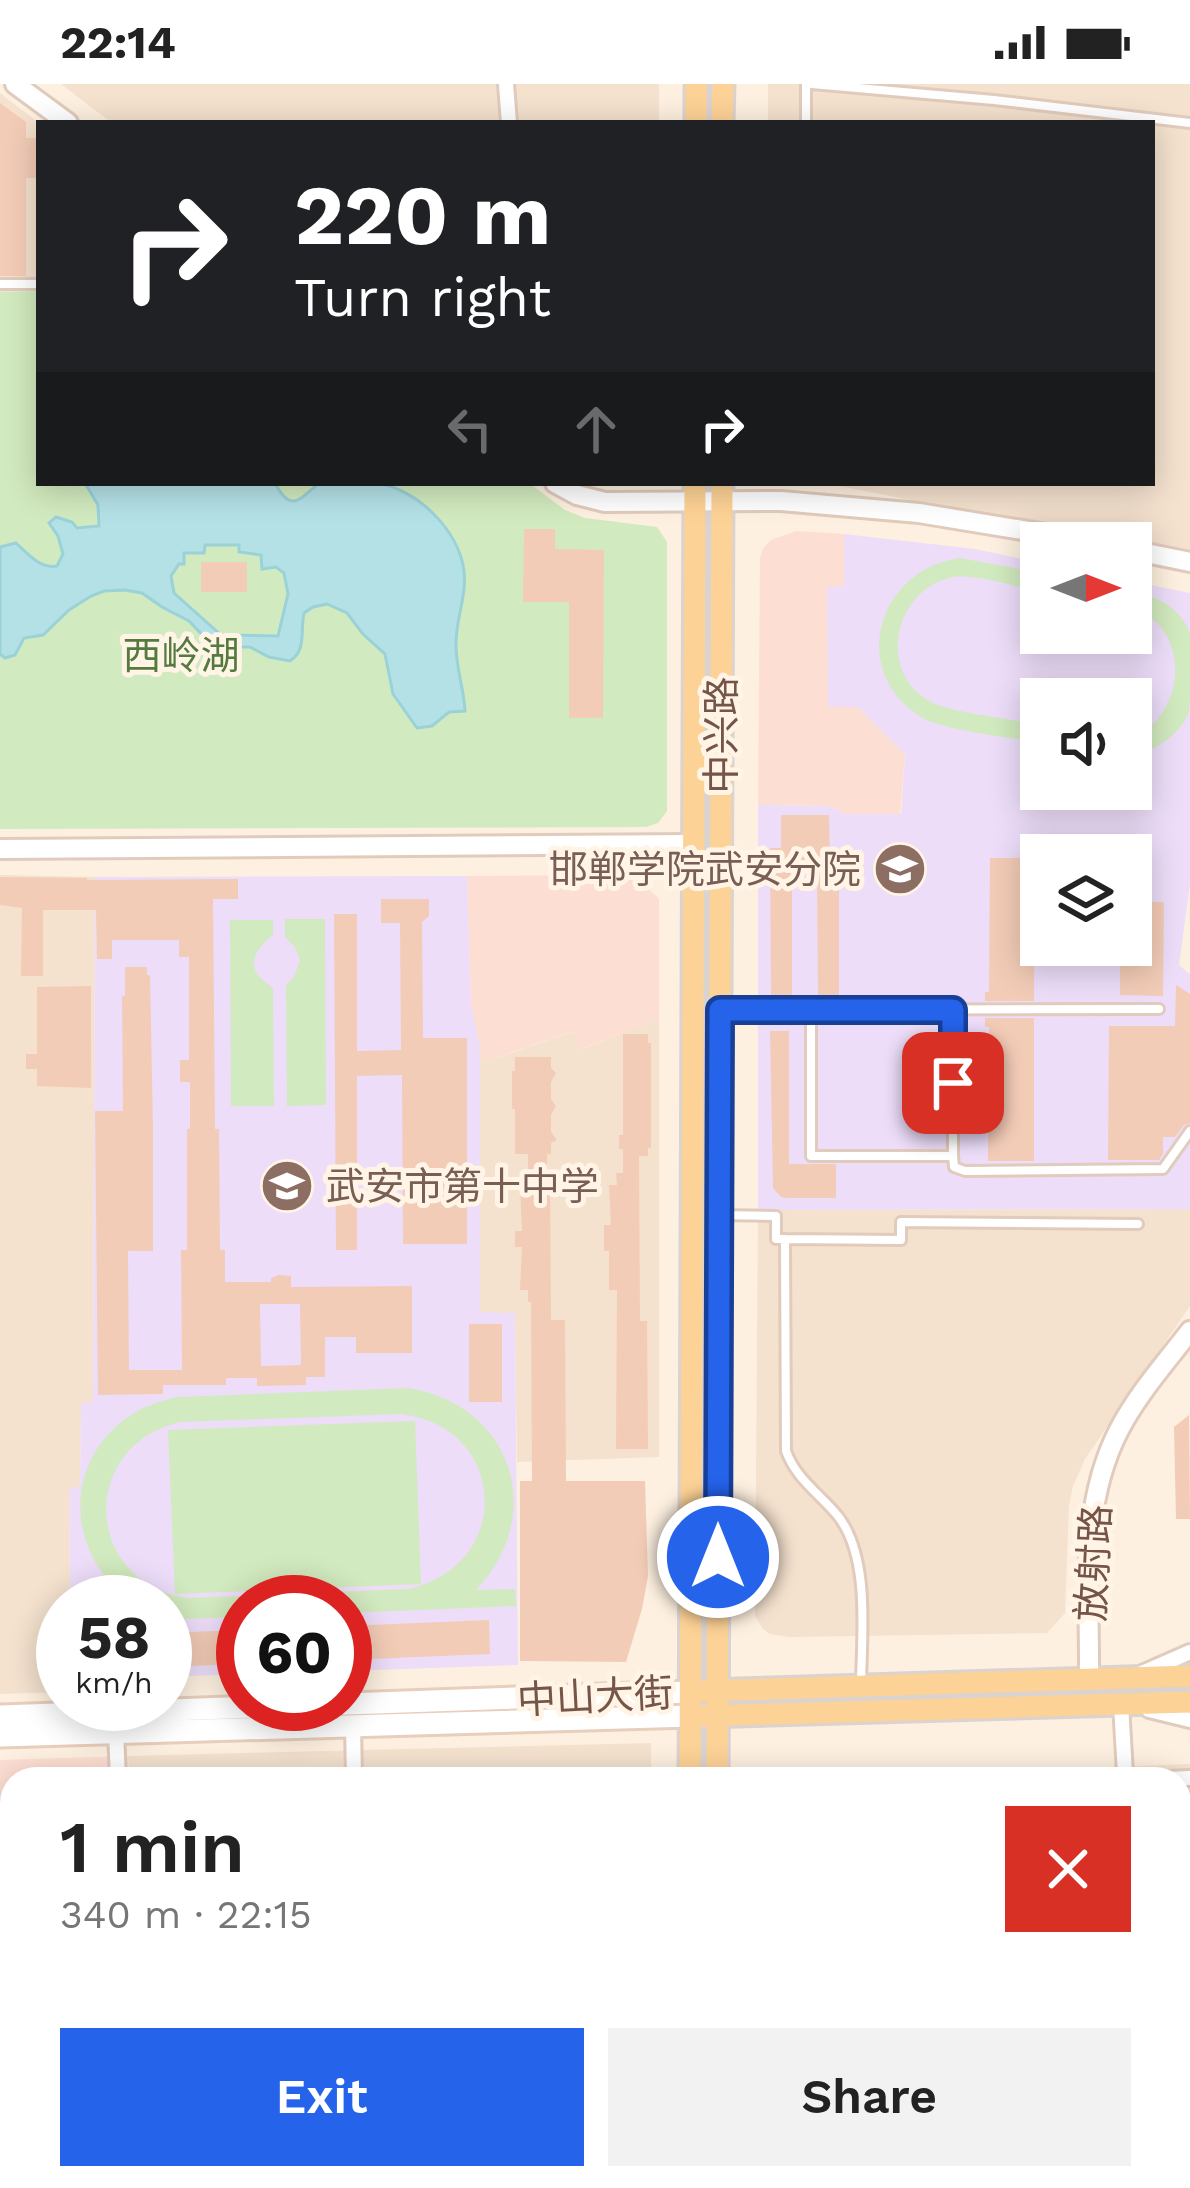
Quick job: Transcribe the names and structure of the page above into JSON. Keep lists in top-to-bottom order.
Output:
{
  "streets": {
    "main road": ["中兴路", "中山大街"],
    "street": ["放射路"]
  },
  "crossings": [
    ["中兴路", "中山大街"],
    ["放射路", "中山大街"]
  ],
  "parks": ["西岭湖"],
  "places": {
    "school or university": ["邯郸学院武安分院", "武安市第十中学"]
  },
  "north": "right",
  "page": {
    "status": "22:14",
    "turn": ["220 m", "Turn right"],
    "speed": "58 km/h",
    "limit": "60",
    "heading": ["1 min", "340 m · 22:15"],
    "buttons": ["Exit", "Share"]
  }
}
